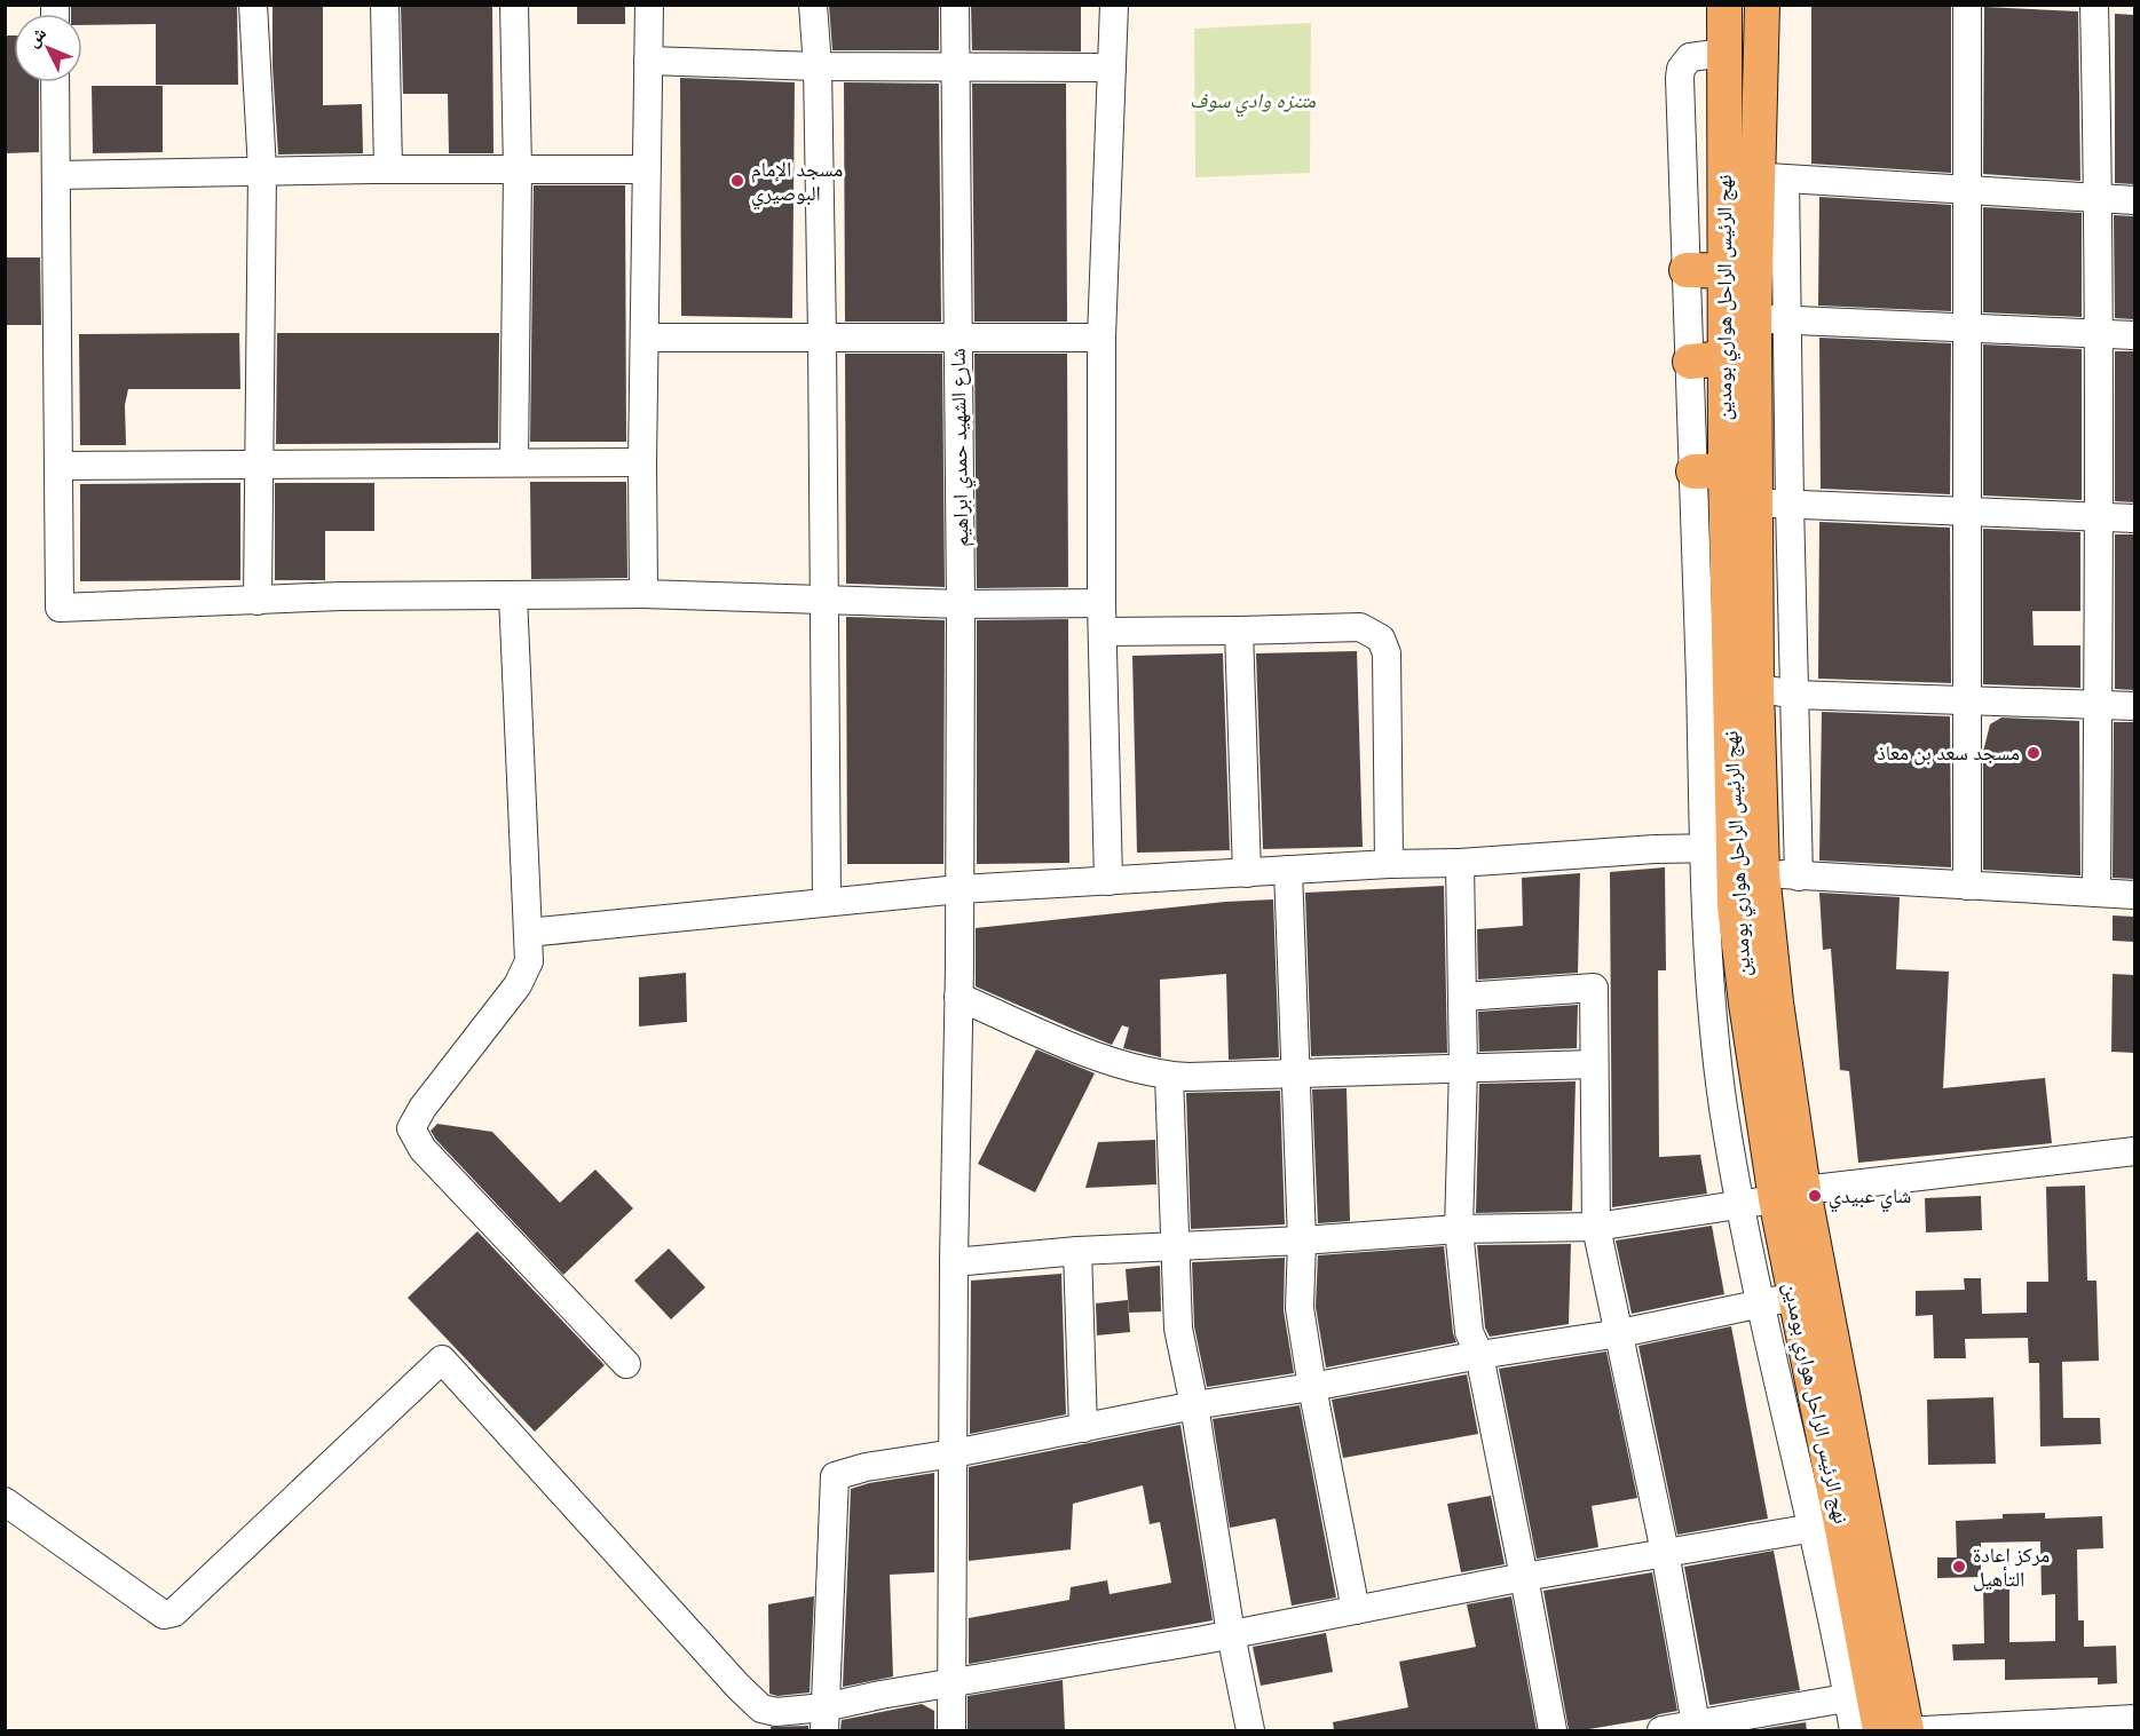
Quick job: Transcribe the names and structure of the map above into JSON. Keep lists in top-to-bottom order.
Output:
{
  "streets": {
    "main road": ["نهج الرئيس الراحل هواري بومدين"],
    "street": ["شارع الشهيد حمدي ابراهيم"]
  },
  "parks": ["متنزه وادي سوف"],
  "places": [
    "مسجد الإمام البوصيري",
    "مسجد سعد بن معاذ",
    "شاي عبيدي",
    "مركز إعادة التأهيل"
  ],
  "north": "top left"
}
